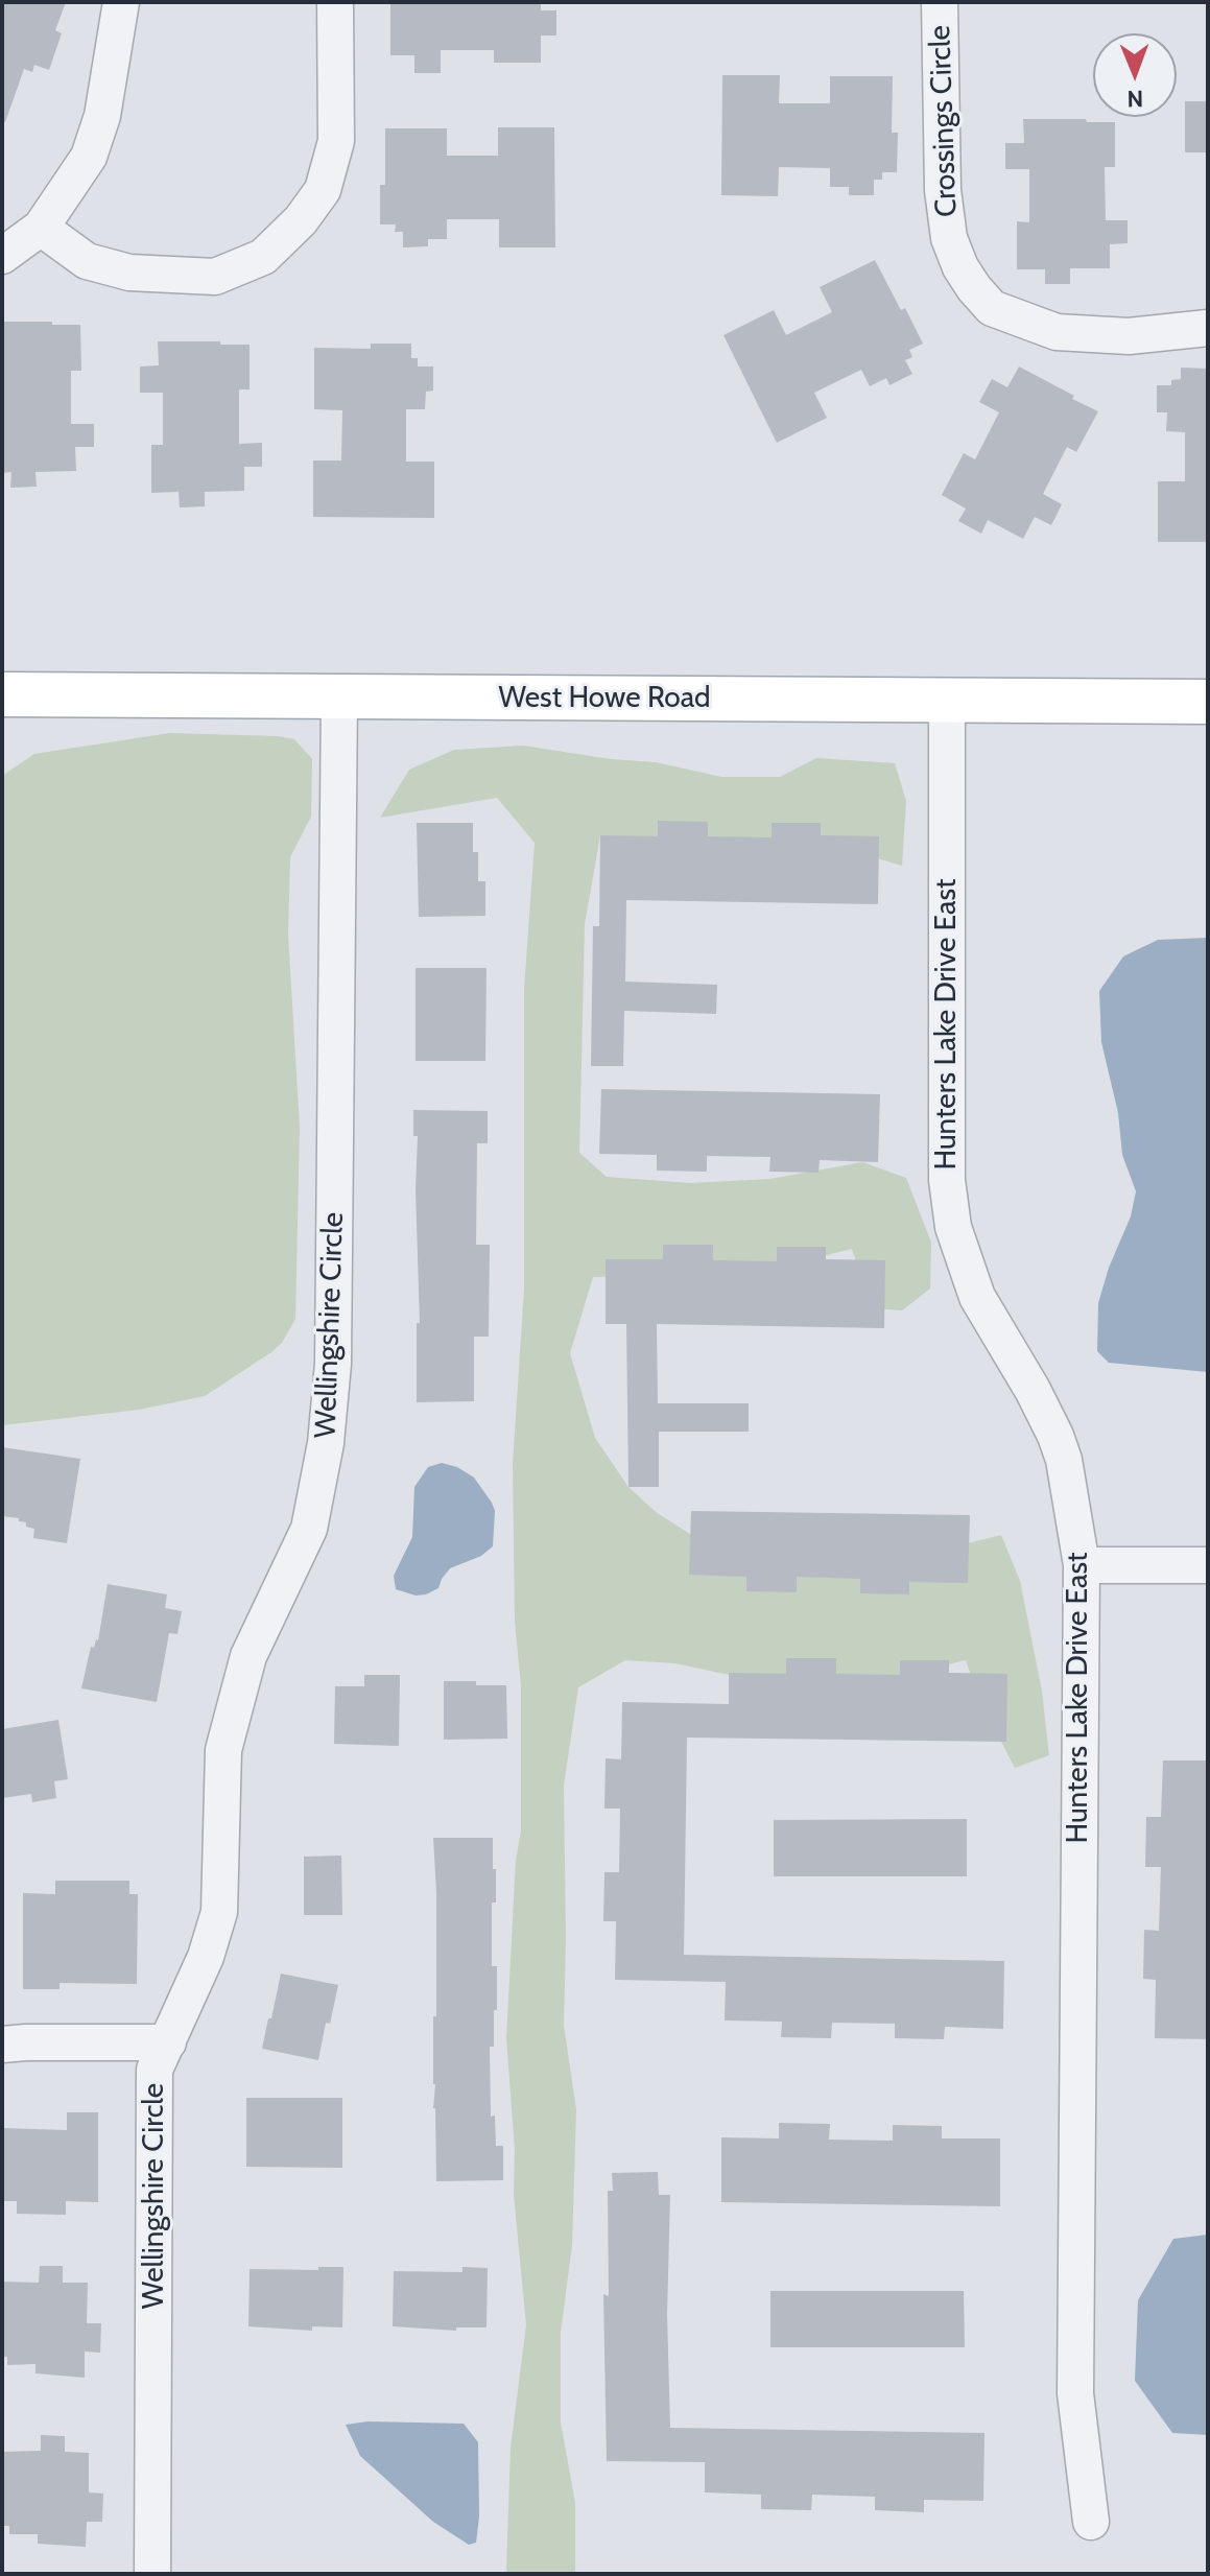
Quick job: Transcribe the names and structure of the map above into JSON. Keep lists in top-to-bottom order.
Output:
{
  "streets": {
    "main road": ["West Howe Road"],
    "street": ["Crossings Circle", "Hunters Lake Drive East", "Wellingshire Circle"]
  },
  "crossings": [
    ["West Howe Road", "Hunters Lake Drive East"],
    ["West Howe Road", "Wellingshire Circle"]
  ],
  "north": "bottom"
}
